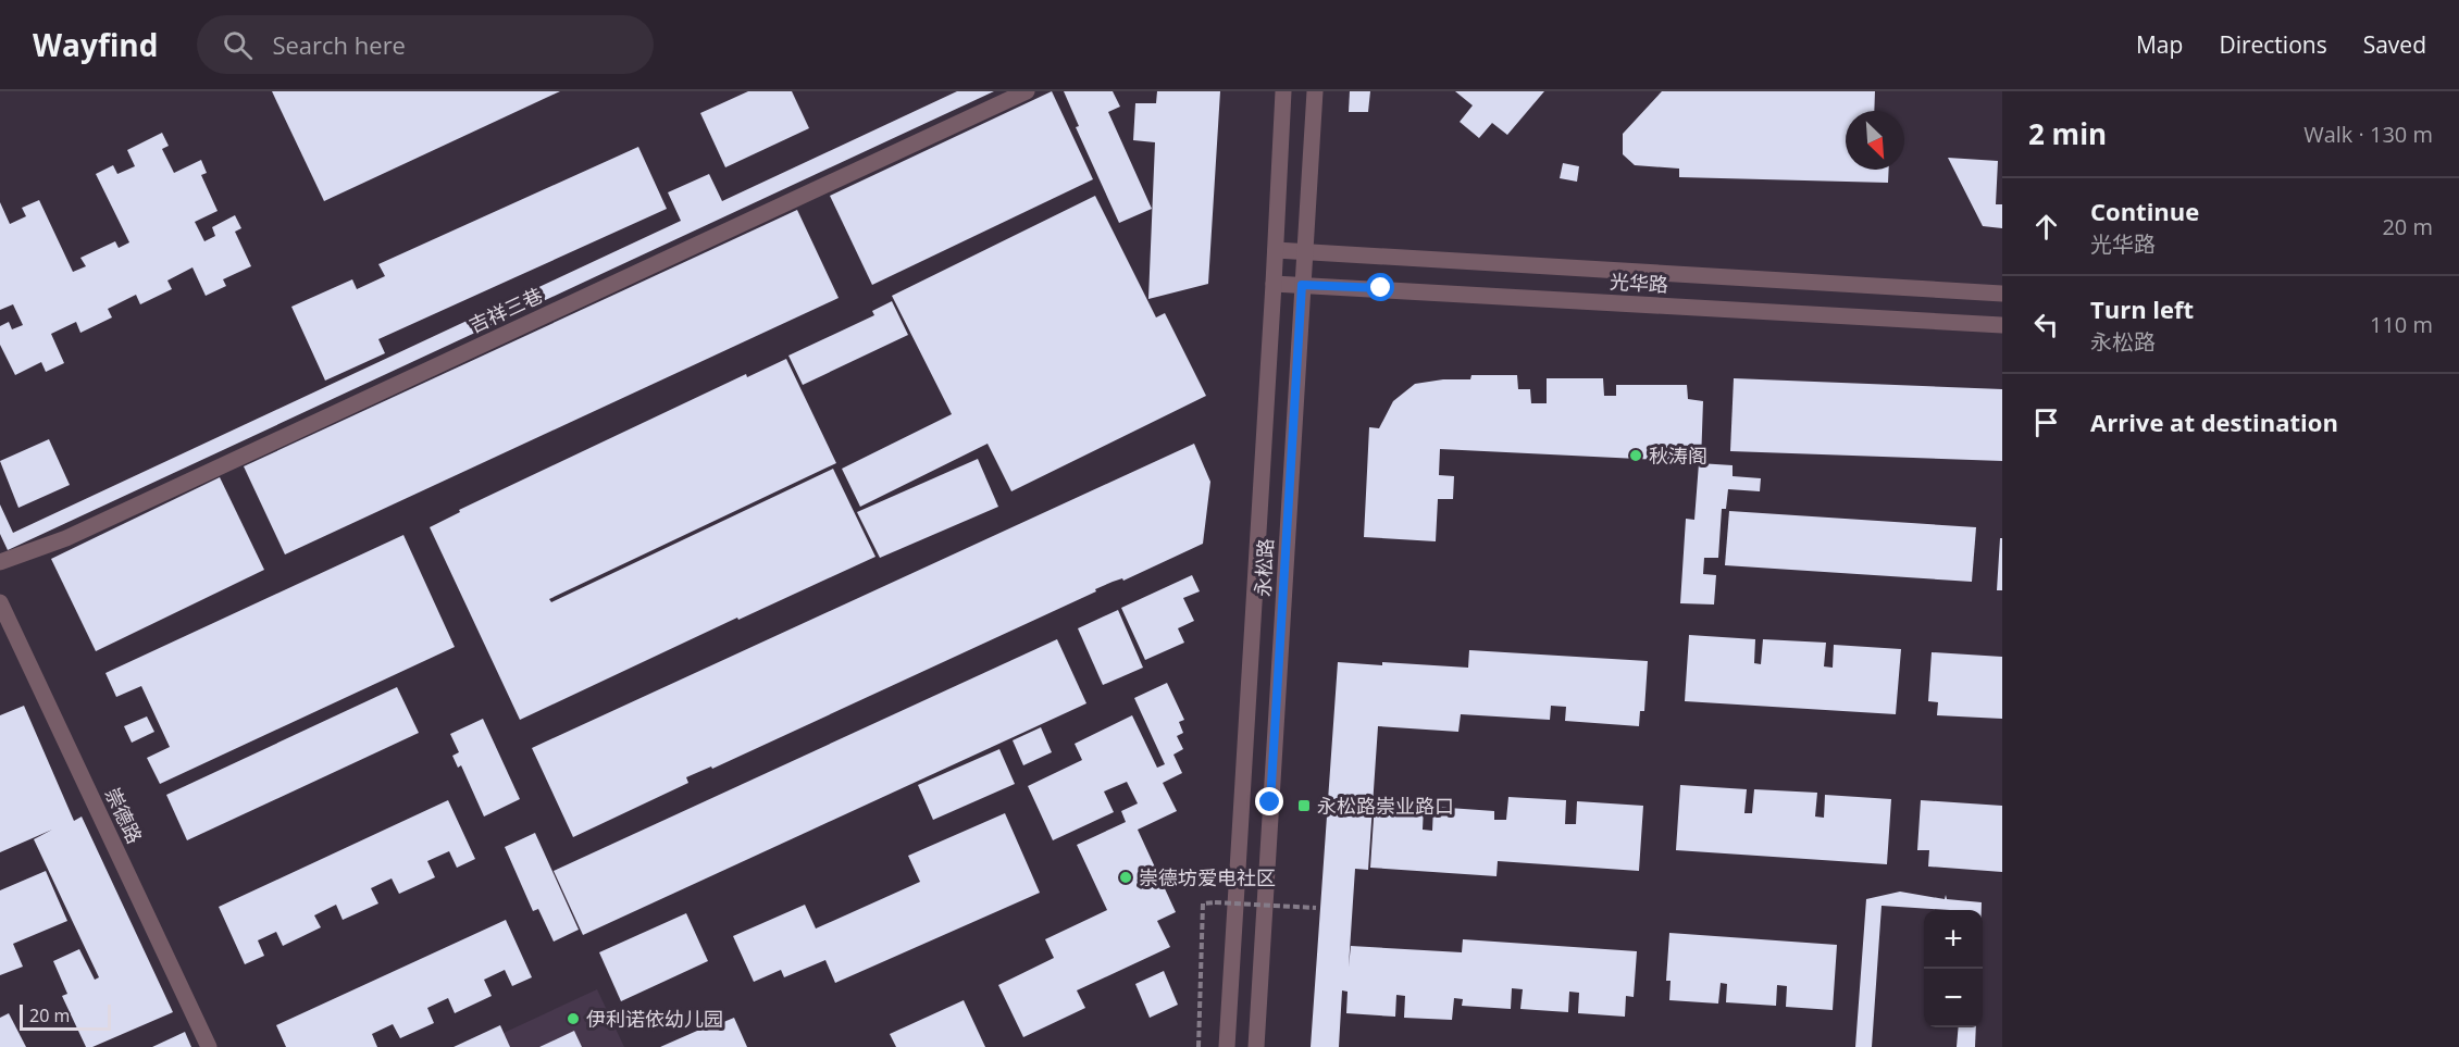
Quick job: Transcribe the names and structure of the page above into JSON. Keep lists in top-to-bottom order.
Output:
{
  "streets": {
    "street": [
      "光华路",
      "吉祥三巷",
      "永松路",
      "崇德路"
    ]
  },
  "crossings": [
    ["光华路", "永松路"]
  ],
  "places": {
    "other": ["秋涛阁", "崇德坊爱电社区", "伊利诺依幼儿园"],
    "transit": ["永松路崇业路口"]
  },
  "scale_bar": "20 m",
  "north": "bottom right",
  "page": {
    "header": "Wayfind",
    "search": "Search here",
    "nav": ["Map", "Directions", "Saved"],
    "heading": ["2 min", "Walk · 130 m"],
    "list": [
      ["Continue", "光华路", "20 m"],
      ["Turn left", "永松路", "110 m"],
      "Arrive at destination"
    ],
    "map_buttons": ["+", "−"],
    "scale": "20 m"
  }
}
